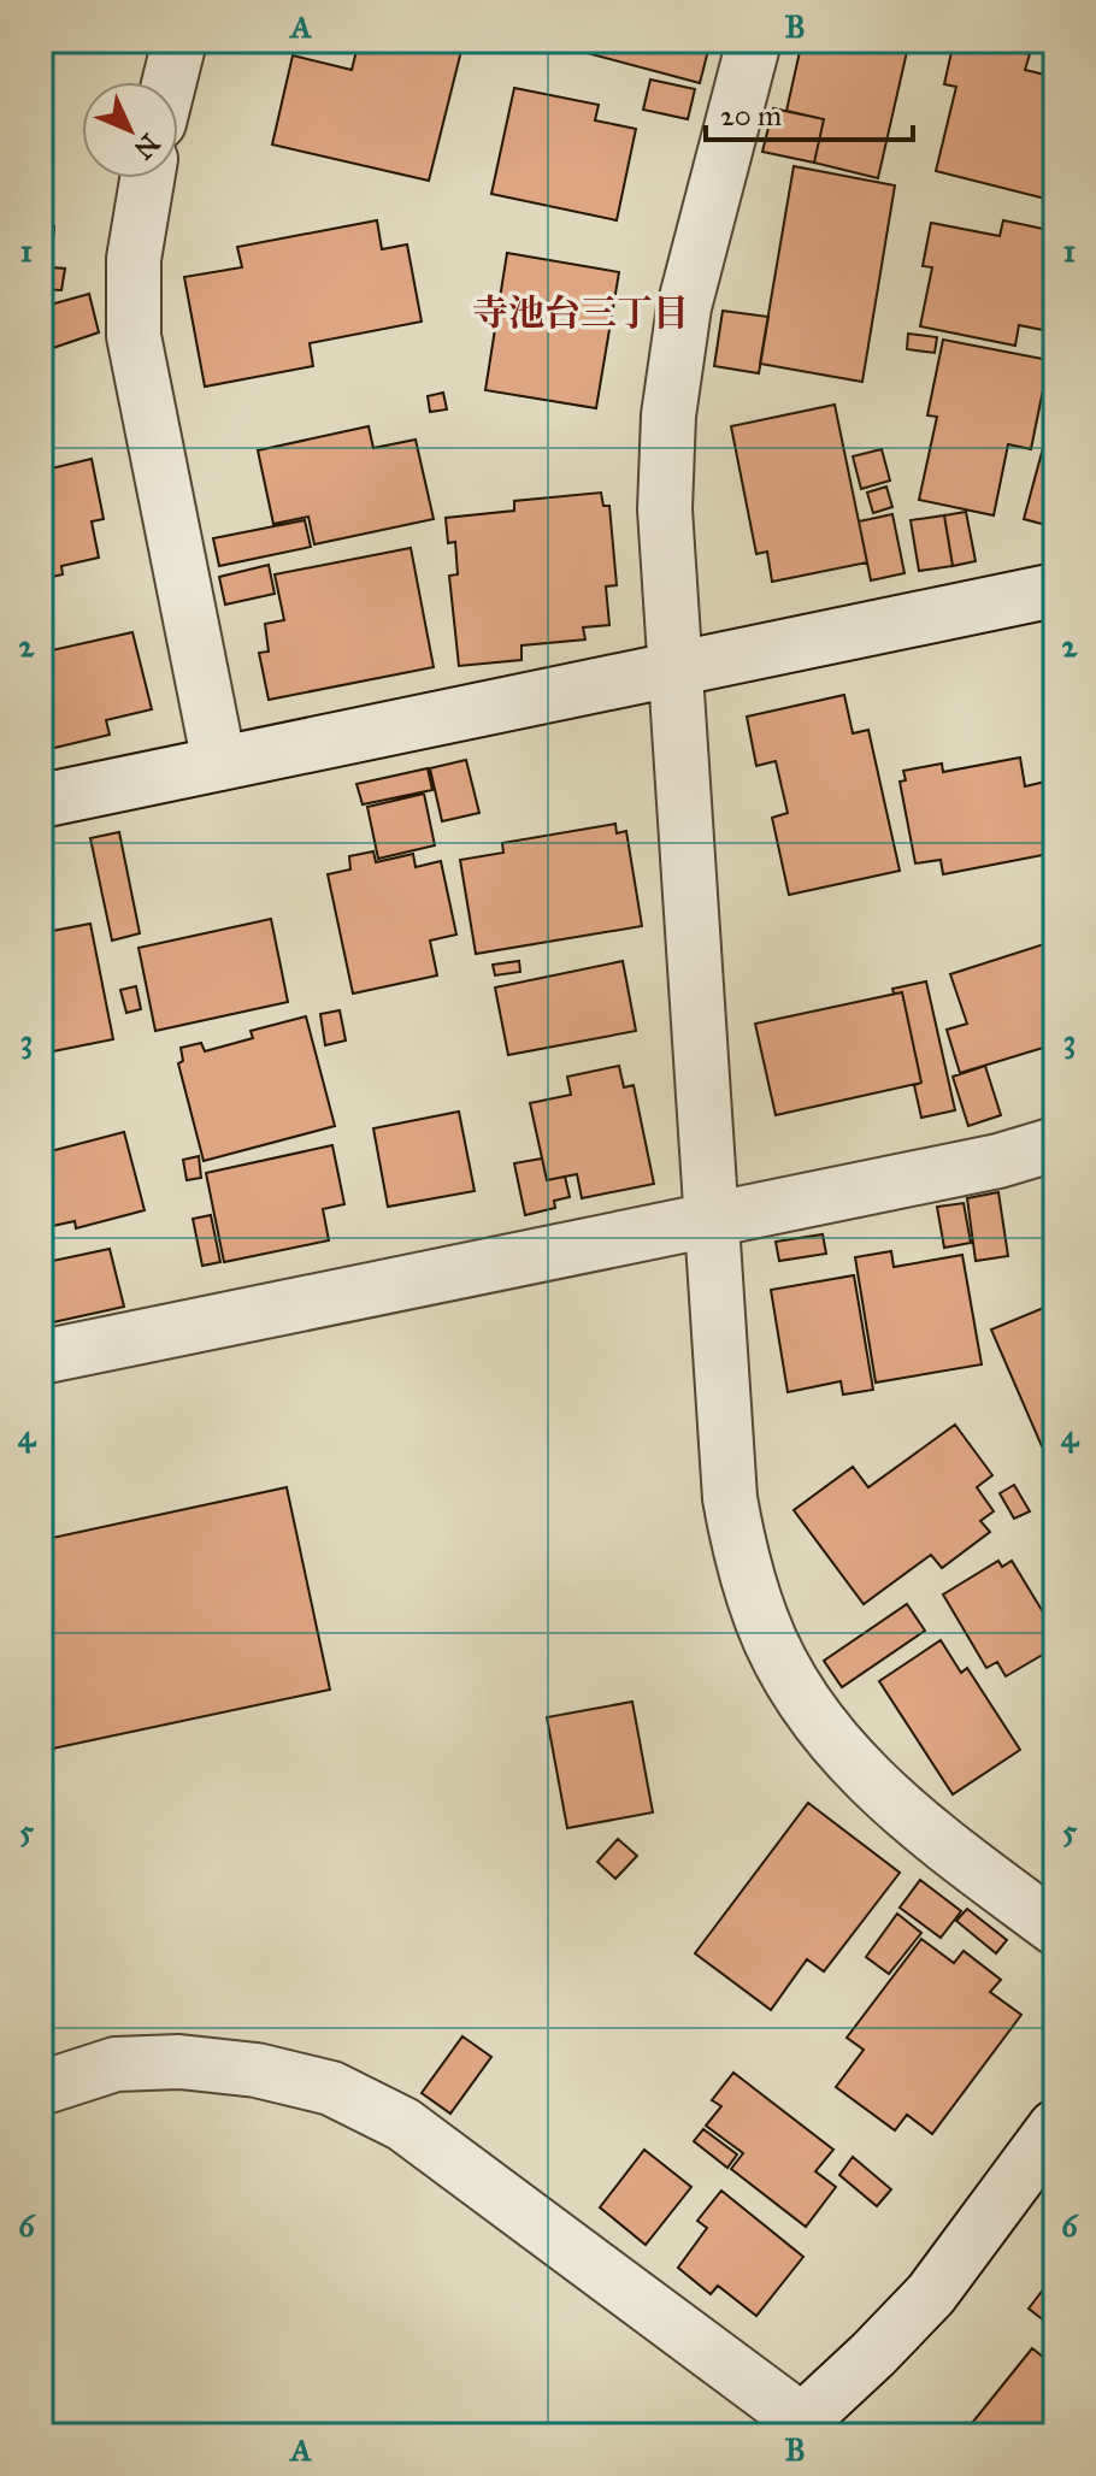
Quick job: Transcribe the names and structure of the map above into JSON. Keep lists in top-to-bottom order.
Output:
{
  "districts": ["寺池台三丁目"],
  "scale_bar": "20 m",
  "north": "bottom right",
  "grid": {
    "columns": ["A", "B"],
    "rows": [
      "1",
      "2",
      "3",
      "4",
      "5",
      "6"
    ]
  }
}
